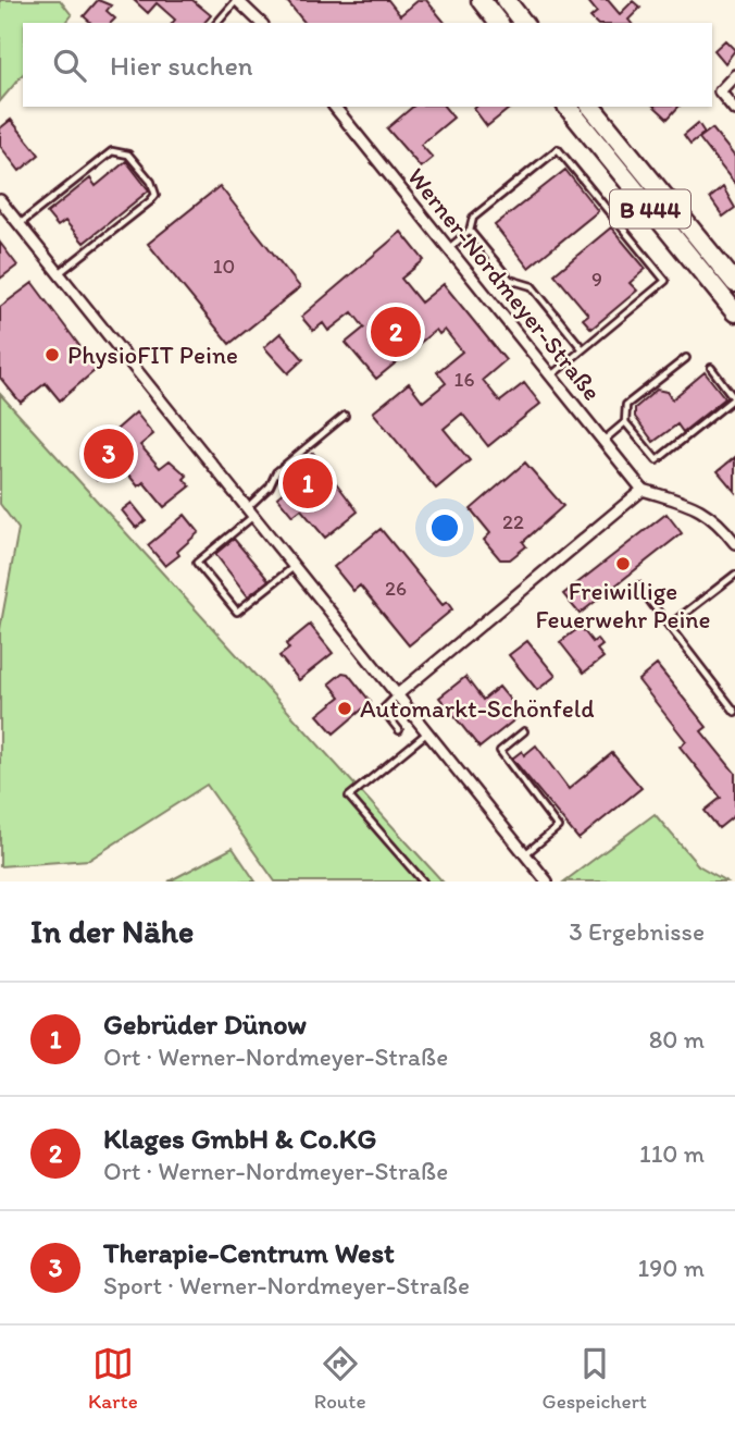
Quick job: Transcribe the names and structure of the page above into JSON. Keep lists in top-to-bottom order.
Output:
{
  "streets": {
    "highway": ["B 444"],
    "street": ["Werner-Nordmeyer-Straße"]
  },
  "places": ["PhysioFIT Peine", "Freiwillige Feuerwehr Peine", "Automarkt-Schönfeld"],
  "house_numbers": [
    "10",
    "9",
    "16",
    "22",
    "26"
  ],
  "page": {
    "search": "Hier suchen",
    "pins": ["2", "3", "1"],
    "heading": ["In der Nähe", "3 Ergebnisse"],
    "list": [
      {
        "mark": "1",
        "name": "Gebrüder Dünow",
        "note": "Ort · Werner-Nordmeyer-Straße",
        "value": "80 m"
      },
      {
        "mark": "2",
        "name": "Klages GmbH & Co.KG",
        "note": "Ort · Werner-Nordmeyer-Straße",
        "value": "110 m"
      },
      {
        "mark": "3",
        "name": "Therapie-Centrum West",
        "note": "Sport · Werner-Nordmeyer-Straße",
        "value": "190 m"
      }
    ],
    "nav": ["Karte", "Route", "Gespeichert"]
  }
}
